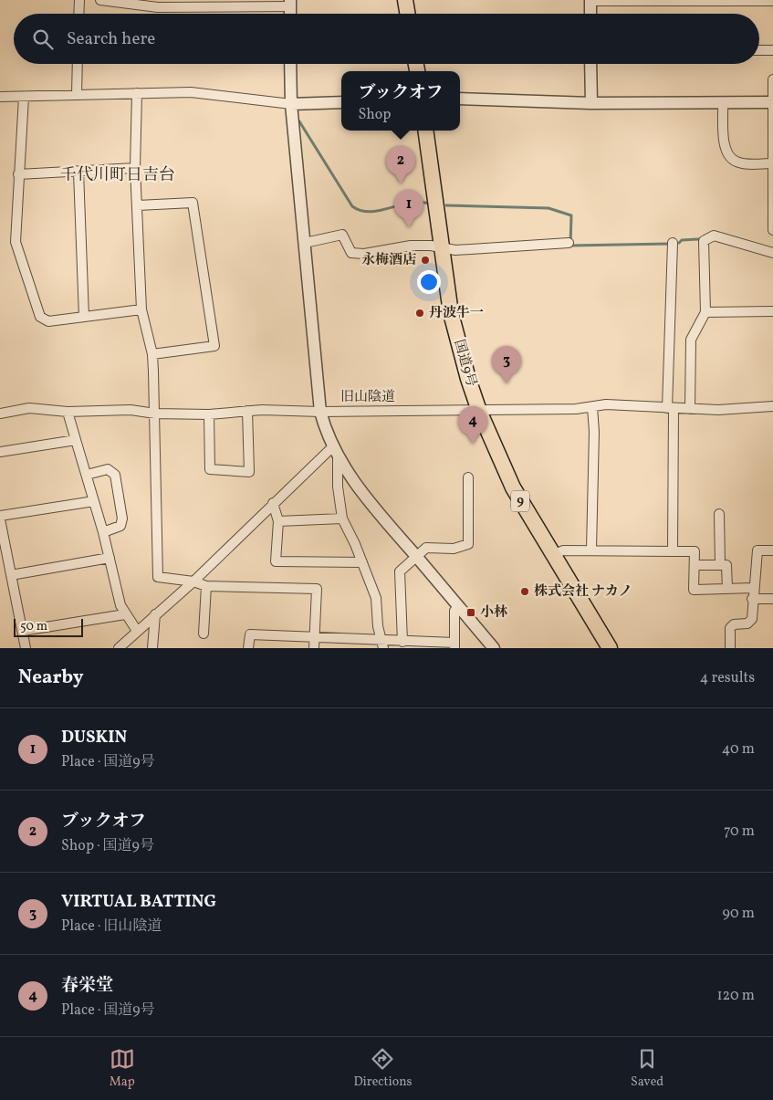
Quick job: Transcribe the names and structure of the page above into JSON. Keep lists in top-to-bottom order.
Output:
{
  "streets": {
    "highway": ["国道9号", "9"],
    "street": ["旧山陰道"]
  },
  "crossings": [
    ["国道9号", "旧山陰道"]
  ],
  "districts": ["千代川町日吉台"],
  "places": {
    "other": ["永梅酒店", "丹波牛一", "株式会社 ナカノ"],
    "transit": ["小林"]
  },
  "scale_bar": "50 m",
  "page": {
    "search": "Search here",
    "popup": ["ブックオフ", "Shop"],
    "pins": [
      "2",
      "1",
      "3",
      "4"
    ],
    "scale": "50 m",
    "heading": ["Nearby", "4 results"],
    "list": [
      {
        "mark": "1",
        "name": "DUSKIN",
        "note": "Place · 国道9号",
        "value": "40 m"
      },
      {
        "mark": "2",
        "name": "ブックオフ",
        "note": "Shop · 国道9号",
        "value": "70 m"
      },
      {
        "mark": "3",
        "name": "VIRTUAL BATTING",
        "note": "Place · 旧山陰道",
        "value": "90 m"
      },
      {
        "mark": "4",
        "name": "春栄堂",
        "note": "Place · 国道9号",
        "value": "120 m"
      }
    ],
    "nav": ["Map", "Directions", "Saved"]
  }
}
